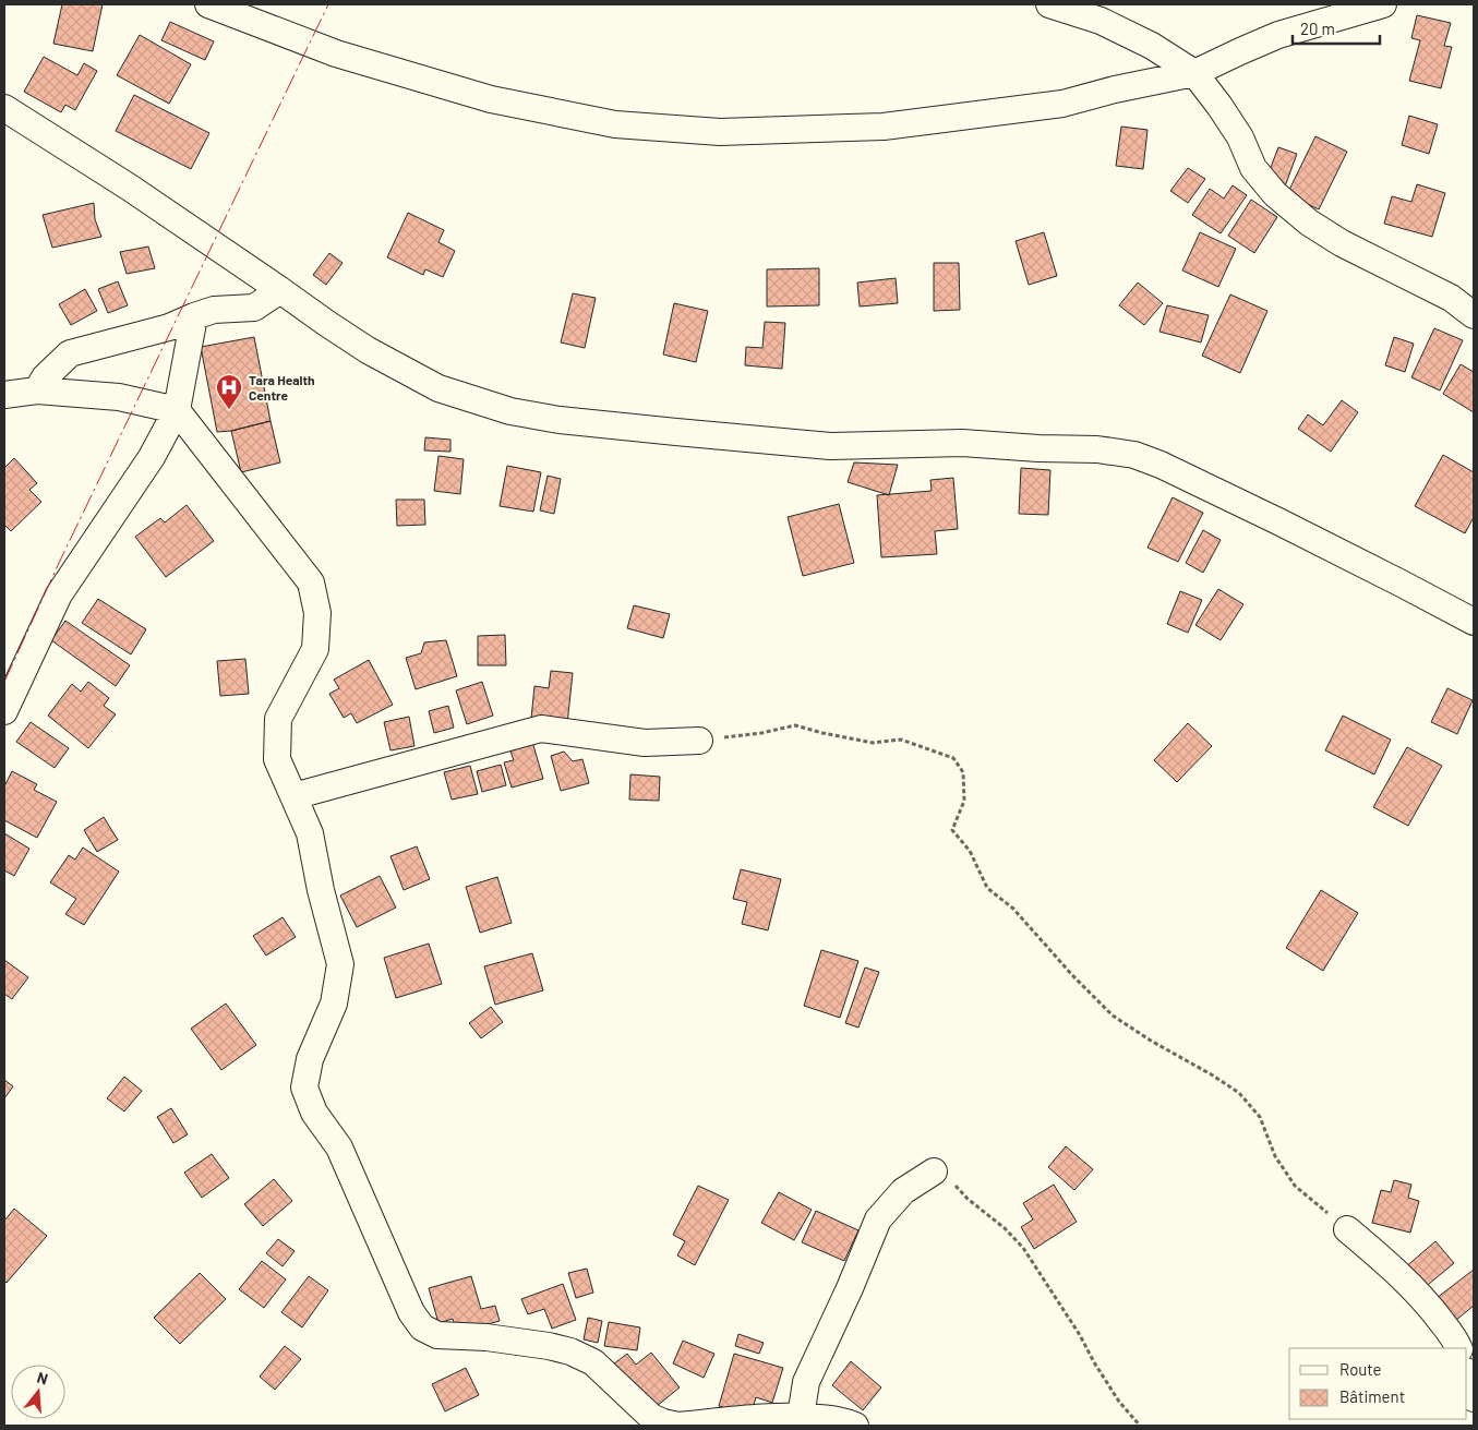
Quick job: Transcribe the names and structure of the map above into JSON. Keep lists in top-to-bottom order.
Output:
{
  "places": {
    "hospital": ["Tara Health Centre"]
  },
  "legend": ["Route", "Bâtiment"],
  "scale_bar": "20 m",
  "north": "top"
}
